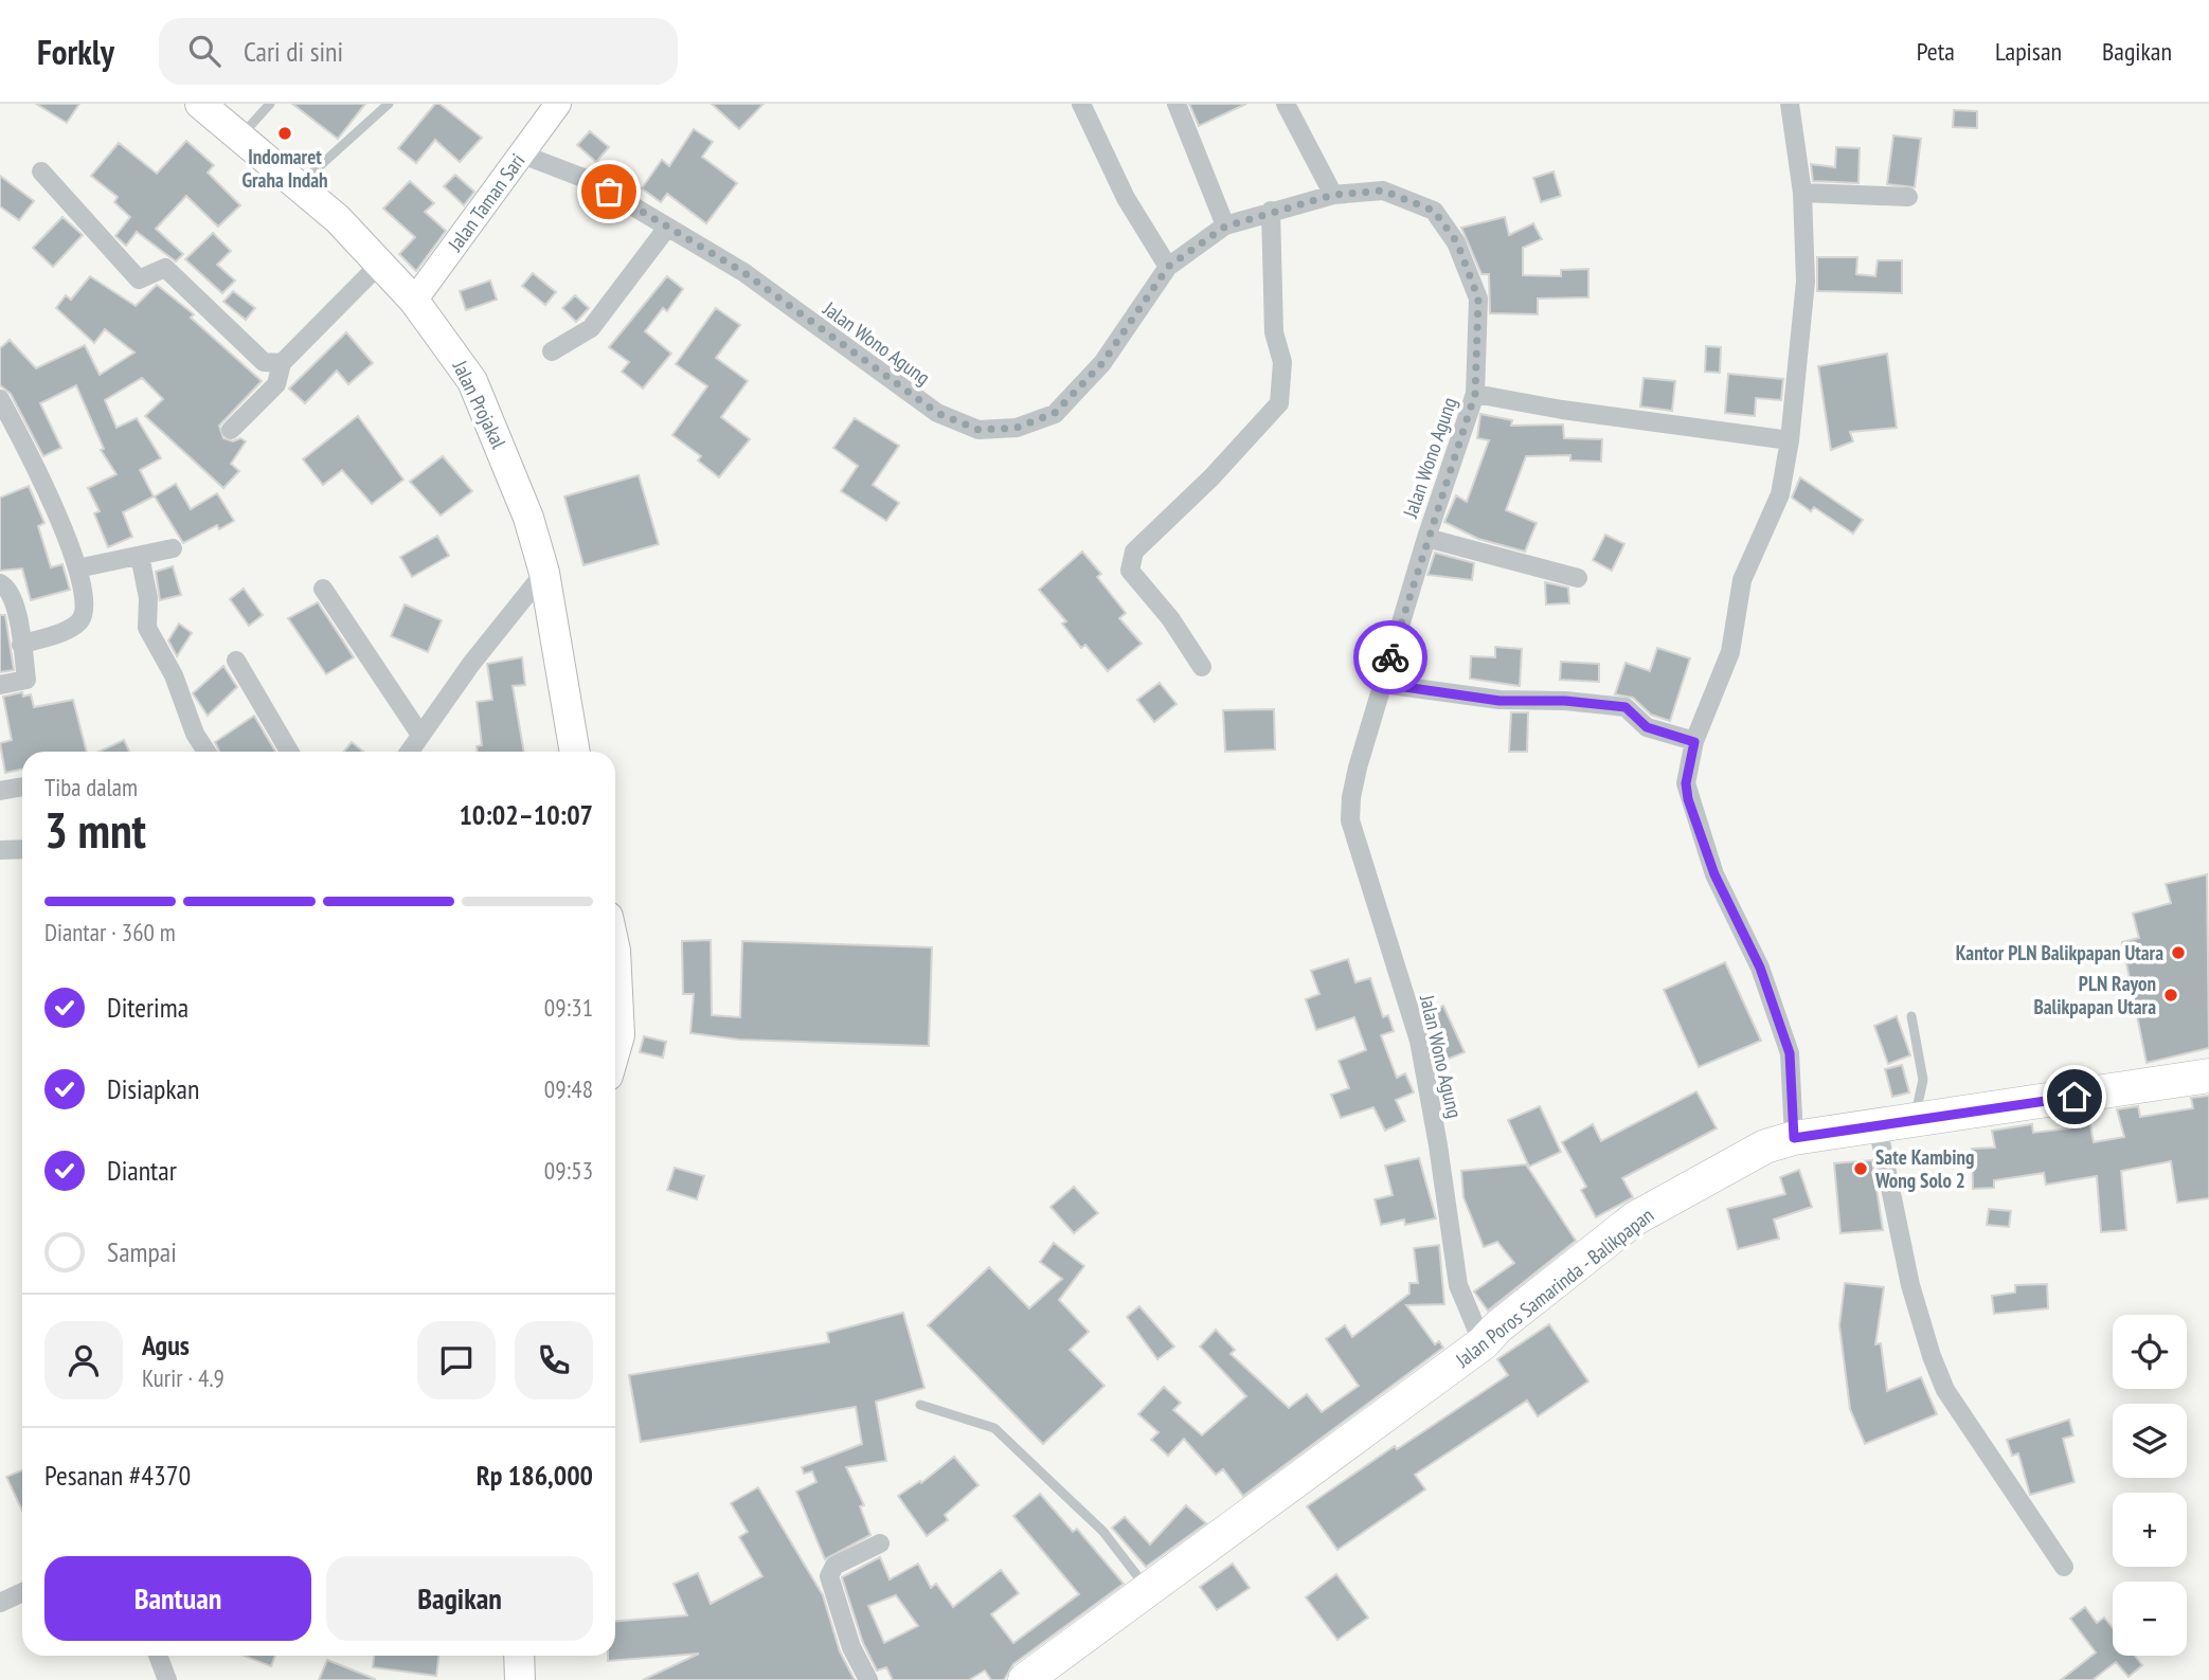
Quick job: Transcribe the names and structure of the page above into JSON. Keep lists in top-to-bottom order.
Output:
{
  "streets": {
    "highway": ["Jalan Poros Samarinda - Balikpapan"],
    "main road": ["Jalan Projakal"],
    "street": ["Jalan Taman Sari", "Jalan Wono Agung"]
  },
  "crossings": [
    ["Jalan Taman Sari", "Jalan Wono Agung"],
    ["Jalan Taman Sari", "Jalan Projakal"],
    ["Jalan Wono Agung", "Jalan Poros Samarinda - Balikpapan"]
  ],
  "places": [
    "Indomaret Graha Indah",
    "Kantor PLN Balikpapan Utara",
    "PLN Rayon Balikpapan Utara",
    "Sate Kambing Wong Solo 2"
  ],
  "page": {
    "header": "Forkly",
    "search": "Cari di sini",
    "nav": ["Peta", "Lapisan", "Bagikan"],
    "heading": ["3 mnt", "Tiba dalam", "10:02–10:07"],
    "panel": [
      "Agus",
      "Kurir · 4.9",
      "Pesanan #4370",
      "Rp 186,000"
    ],
    "bar": "Diantar · 360 m",
    "list": [
      ["Diterima", "09:31"],
      ["Disiapkan", "09:48"],
      ["Diantar", "09:53"],
      "Sampai"
    ],
    "map_buttons": ["+", "−"],
    "buttons": ["Bantuan", "Bagikan"]
  }
}
